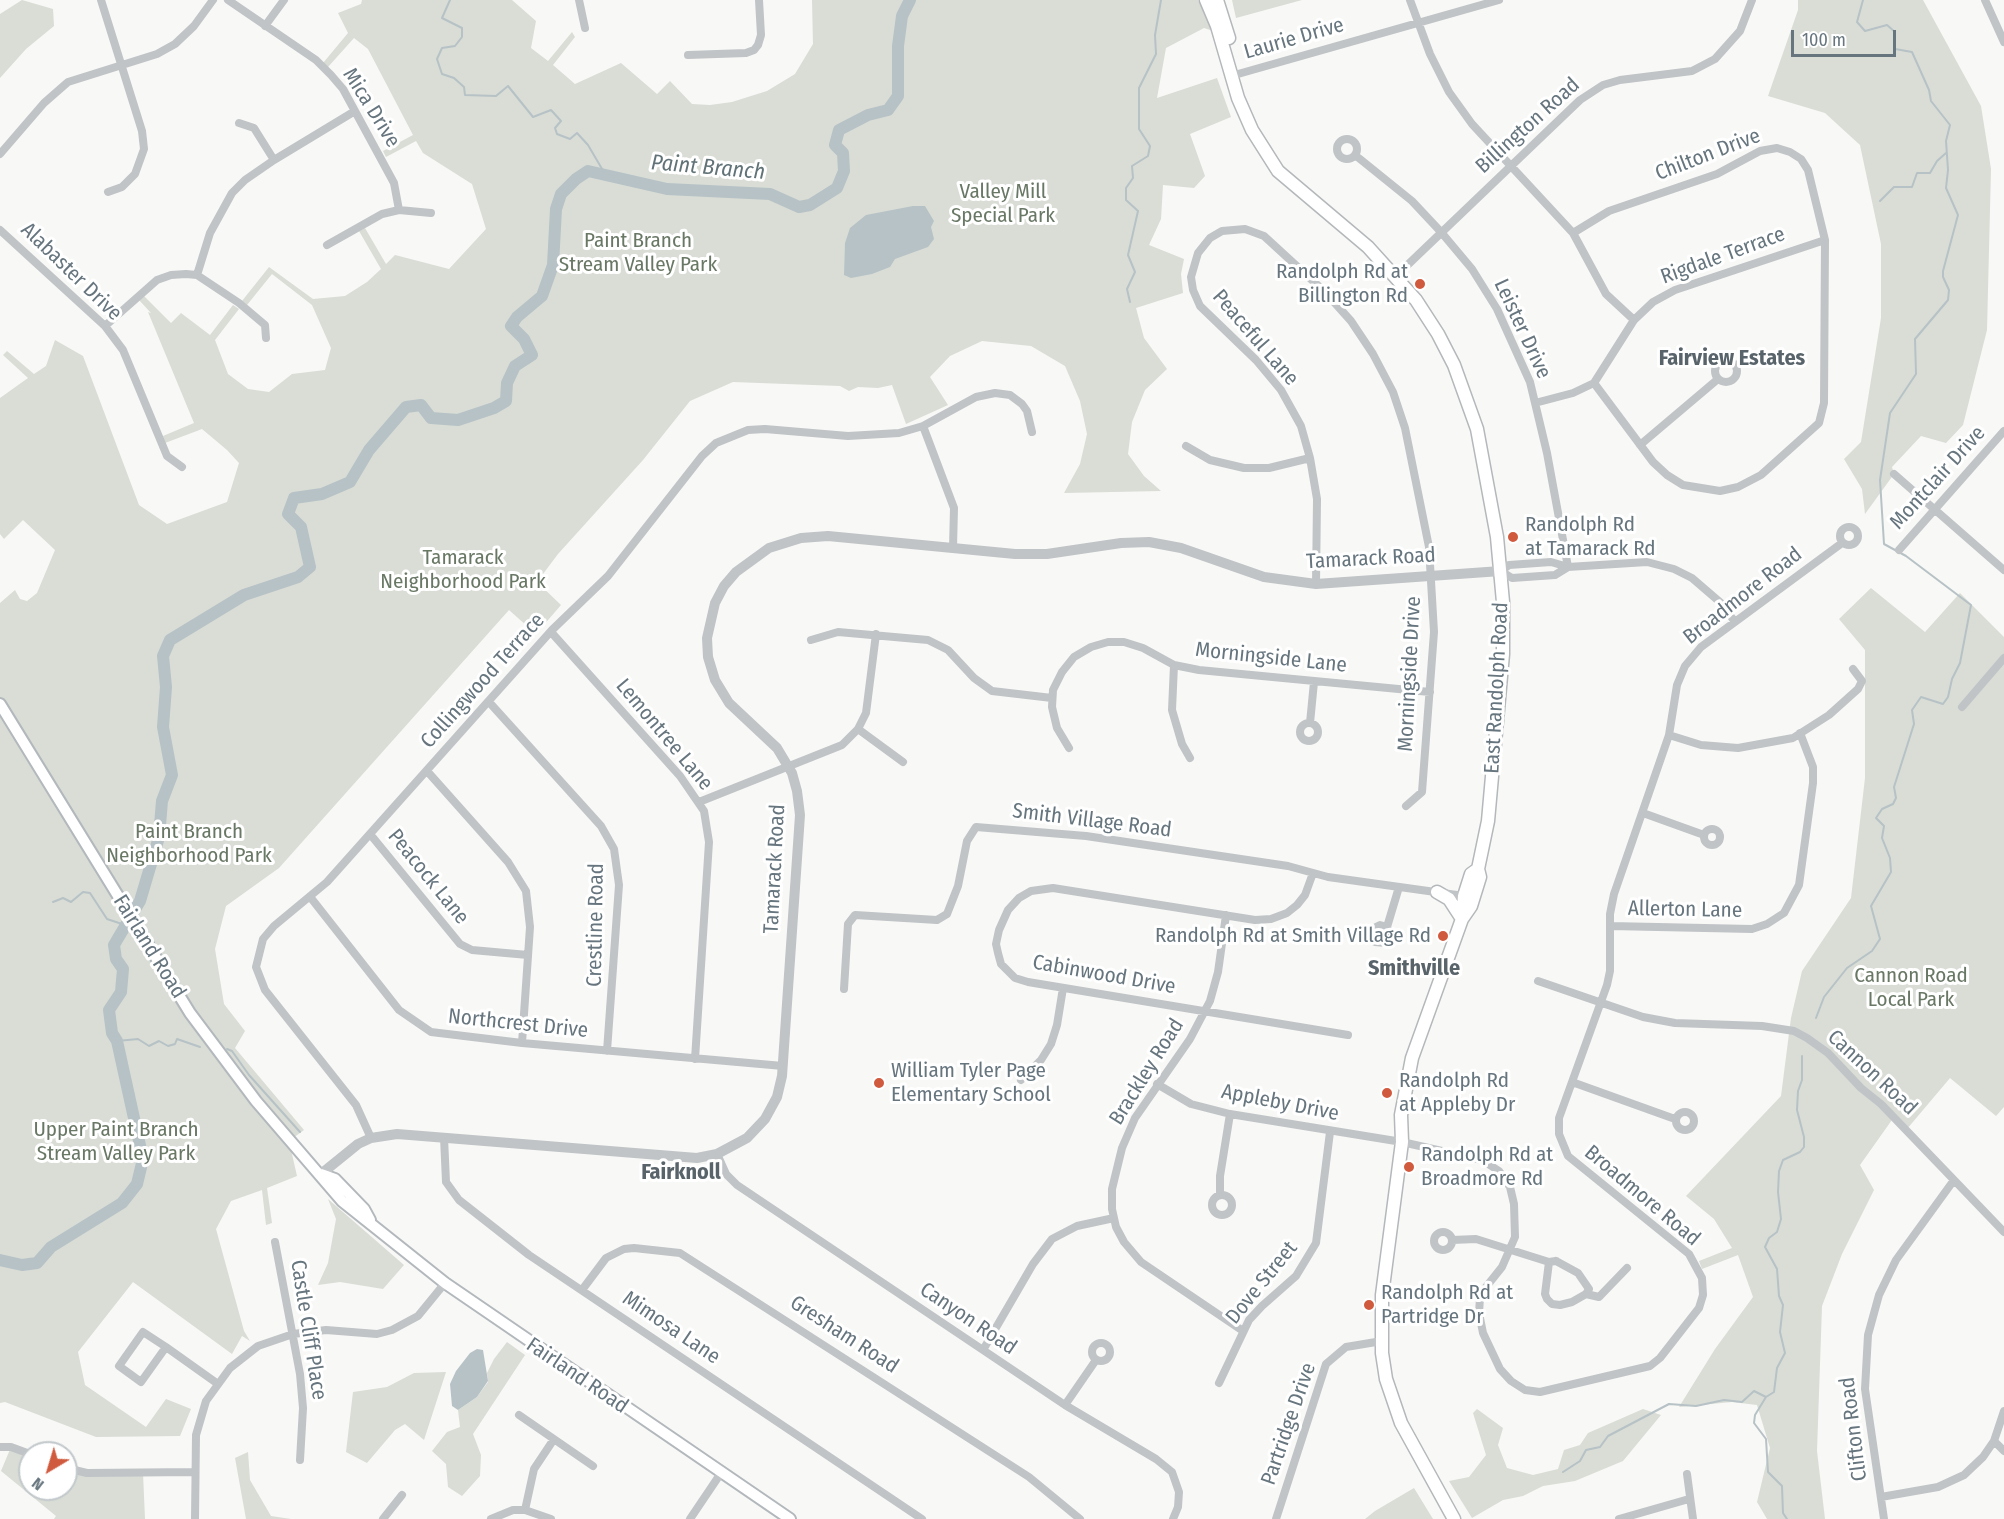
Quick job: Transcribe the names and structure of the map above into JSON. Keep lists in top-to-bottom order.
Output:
{
  "streets": {
    "main road": ["East Randolph Road", "Fairland Road"],
    "street": [
      "Laurie Drive",
      "Mica Drive",
      "Billington Road",
      "Chilton Drive",
      "Rigdale Terrace",
      "Alabaster Drive",
      "Leister Drive",
      "Peaceful Lane",
      "Montclair Drive",
      "Tamarack Road",
      "Broadmore Road",
      "Morningside Lane",
      "Morningside Drive",
      "Collingwood Terrace",
      "Lemontree Lane",
      "Smith Village Road",
      "Peacock Lane",
      "Allerton Lane",
      "Crestline Road",
      "Cabinwood Drive",
      "Northcrest Drive",
      "Brackley Road",
      "Cannon Road",
      "Appleby Drive",
      "Dove Street",
      "Canyon Road",
      "Mimosa Lane",
      "Castle Cliff Place",
      "Gresham Road",
      "Partridge Drive",
      "Clifton Road"
    ]
  },
  "crossings": [
    ["Laurie Drive", "East Randolph Road"],
    ["Billington Road", "Leister Drive"],
    ["Billington Road", "East Randolph Road"],
    ["Chilton Drive", "Rigdale Terrace"],
    ["Leister Drive", "Tamarack Road"],
    ["Peaceful Lane", "Tamarack Road"],
    ["Peaceful Lane", "Morningside Drive"],
    ["Tamarack Road", "Broadmore Road"],
    ["Tamarack Road", "Morningside Drive"],
    ["Tamarack Road", "Collingwood Terrace"],
    ["Tamarack Road", "East Randolph Road"],
    ["Tamarack Road", "Fairland Road"],
    ["Tamarack Road", "Northcrest Drive"],
    ["Tamarack Road", "Canyon Road"],
    ["Tamarack Road", "Mimosa Lane"],
    ["Broadmore Road", "East Randolph Road"],
    ["Broadmore Road", "Allerton Lane"],
    ["Broadmore Road", "Cannon Road"],
    ["Broadmore Road", "Appleby Drive"],
    ["Morningside Lane", "Morningside Drive"],
    ["Collingwood Terrace", "Lemontree Lane"],
    ["Collingwood Terrace", "Peacock Lane"],
    ["Collingwood Terrace", "Crestline Road"],
    ["Collingwood Terrace", "Northcrest Drive"],
    ["East Randolph Road", "Smith Village Road"],
    ["East Randolph Road", "Appleby Drive"],
    ["East Randolph Road", "Partridge Drive"],
    ["Lemontree Lane", "Northcrest Drive"],
    ["Smith Village Road", "Cabinwood Drive"],
    ["Crestline Road", "Northcrest Drive"],
    ["Cabinwood Drive", "Brackley Road"],
    ["Brackley Road", "Appleby Drive"],
    ["Brackley Road", "Dove Street"],
    ["Cannon Road", "Clifton Road"],
    ["Appleby Drive", "Dove Street"],
    ["Mimosa Lane", "Gresham Road"]
  ],
  "districts": ["Fairview Estates", "Smithville", "Fairknoll"],
  "water": ["Paint Branch"],
  "parks": [
    "Valley Mill Special Park",
    "Paint Branch Stream Valley Park",
    "Tamarack Neighborhood Park",
    "Paint Branch Neighborhood Park",
    "Cannon Road Local Park",
    "Upper Paint Branch Stream Valley Park"
  ],
  "places": [
    "Randolph Rd at Billington Rd",
    "Randolph Rd at Tamarack Rd",
    "Randolph Rd at Smith Village Rd",
    "William Tyler Page Elementary School",
    "Randolph Rd at Appleby Dr",
    "Randolph Rd at Broadmore Rd",
    "Randolph Rd at Partridge Dr"
  ],
  "scale_bar": "100 m",
  "north": "bottom left"
}
